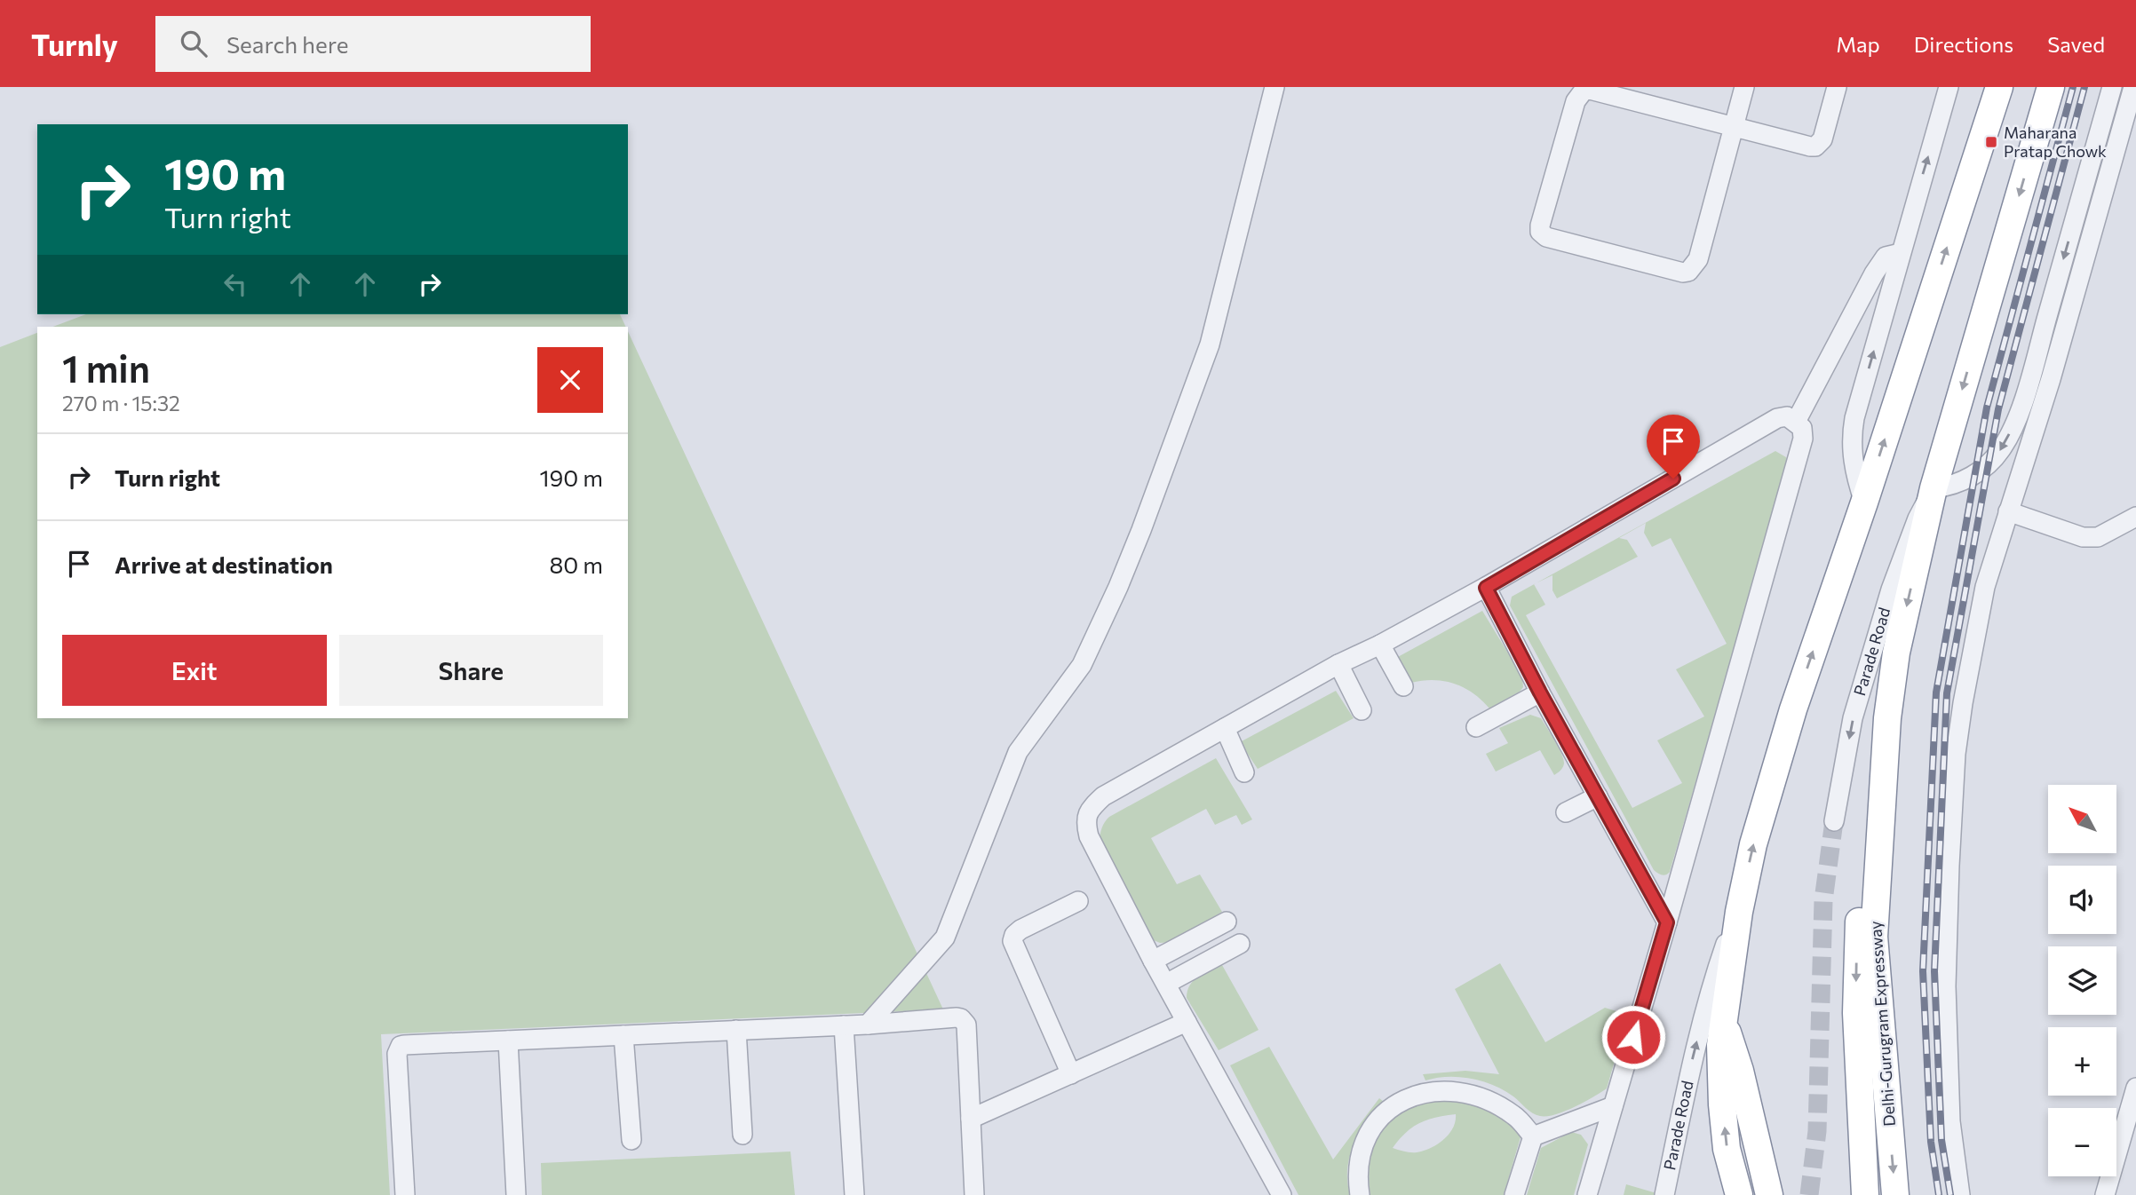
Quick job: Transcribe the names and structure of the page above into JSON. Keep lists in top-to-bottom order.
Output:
{
  "streets": {
    "highway": ["Delhi-Gurugram Expressway"],
    "street": ["Parade Road"]
  },
  "crossings": [
    ["Parade Road", "Delhi-Gurugram Expressway"]
  ],
  "places": {
    "transit": ["Maharana Pratap Chowk"]
  },
  "north": "top left",
  "page": {
    "header": "Turnly",
    "search": "Search here",
    "nav": ["Map", "Directions", "Saved"],
    "turn": ["190 m", "Turn right"],
    "heading": ["1 min", "270 m · 15:32"],
    "list": [
      {
        "name": "Turn right",
        "value": "190 m"
      },
      {
        "name": "Arrive at destination",
        "value": "80 m"
      }
    ],
    "buttons": ["Exit", "Share"],
    "map_buttons": ["+", "−"]
  }
}
